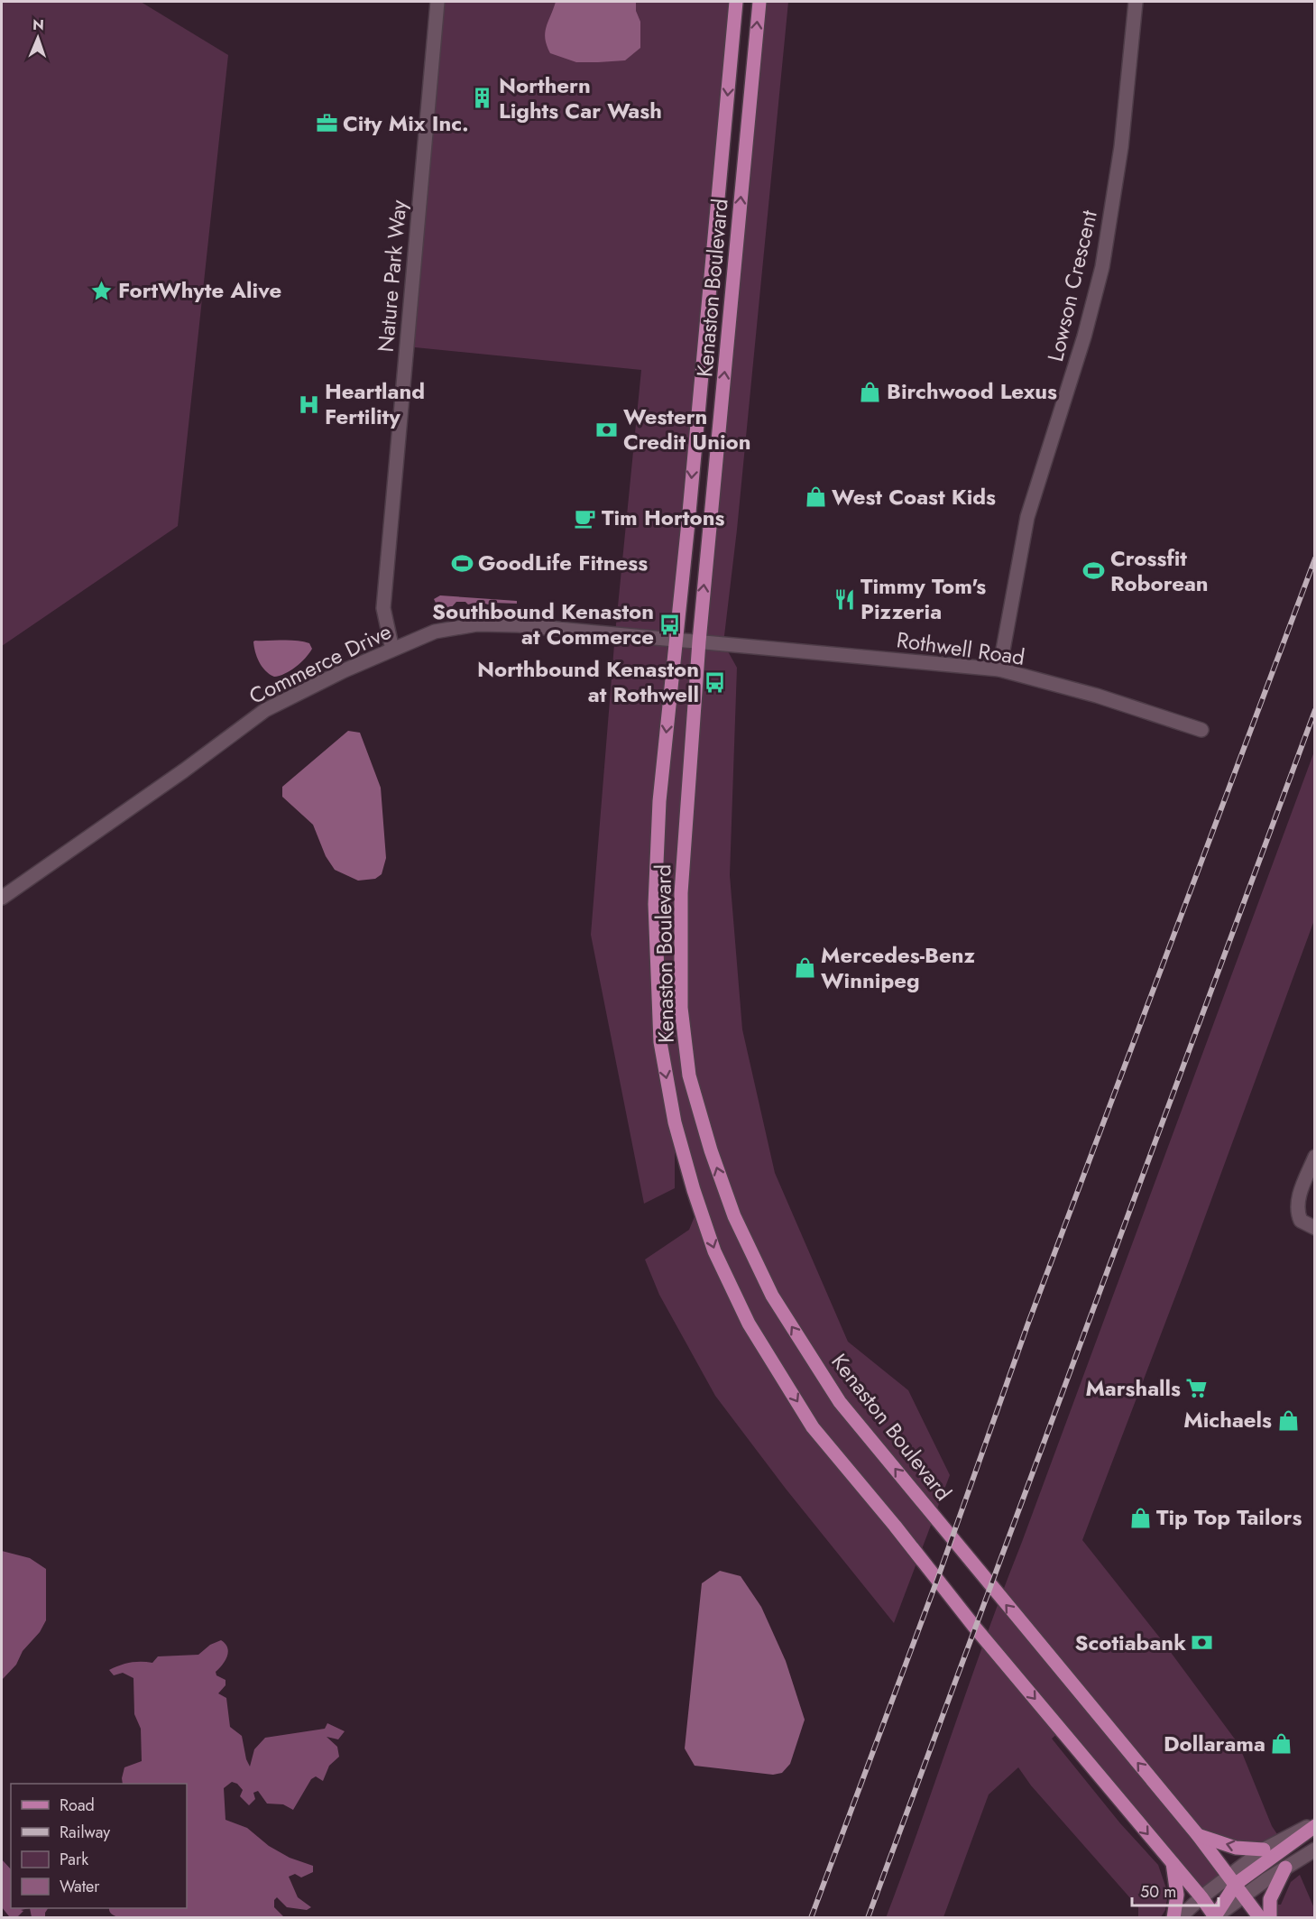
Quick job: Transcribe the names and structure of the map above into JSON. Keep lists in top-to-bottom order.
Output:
{
  "streets": {
    "main road": ["Kenaston Boulevard"],
    "street": [
      "Nature Park Way",
      "Lowson Crescent",
      "Rothwell Road",
      "Commerce Drive"
    ]
  },
  "crossings": [
    ["Nature Park Way", "Commerce Drive"],
    ["Lowson Crescent", "Rothwell Road"],
    ["Kenaston Boulevard", "Rothwell Road"],
    ["Kenaston Boulevard", "Commerce Drive"],
    ["Rothwell Road", "Commerce Drive"]
  ],
  "places": {
    "building": ["Northern Lights Car Wash"],
    "office": ["City Mix Inc."],
    "place": ["FortWhyte Alive"],
    "shop": [
      "Birchwood Lexus",
      "West Coast Kids",
      "Mercedes-Benz Winnipeg",
      "Michaels",
      "Tip Top Tailors",
      "Dollarama"
    ],
    "hospital": ["Heartland Fertility"],
    "bank": ["Western Credit Union", "Scotiabank"],
    "cafe": ["Tim Hortons"],
    "sports": ["GoodLife Fitness", "Crossfit Roborean"],
    "restaurant": ["Timmy Tom's Pizzeria"],
    "bus stop": ["Southbound Kenaston at Commerce", "Northbound Kenaston at Rothwell"],
    "supermarket": ["Marshalls"]
  },
  "legend": [
    "Road",
    "Railway",
    "Park",
    "Water"
  ],
  "scale_bar": "50 m",
  "north": "top"
}
